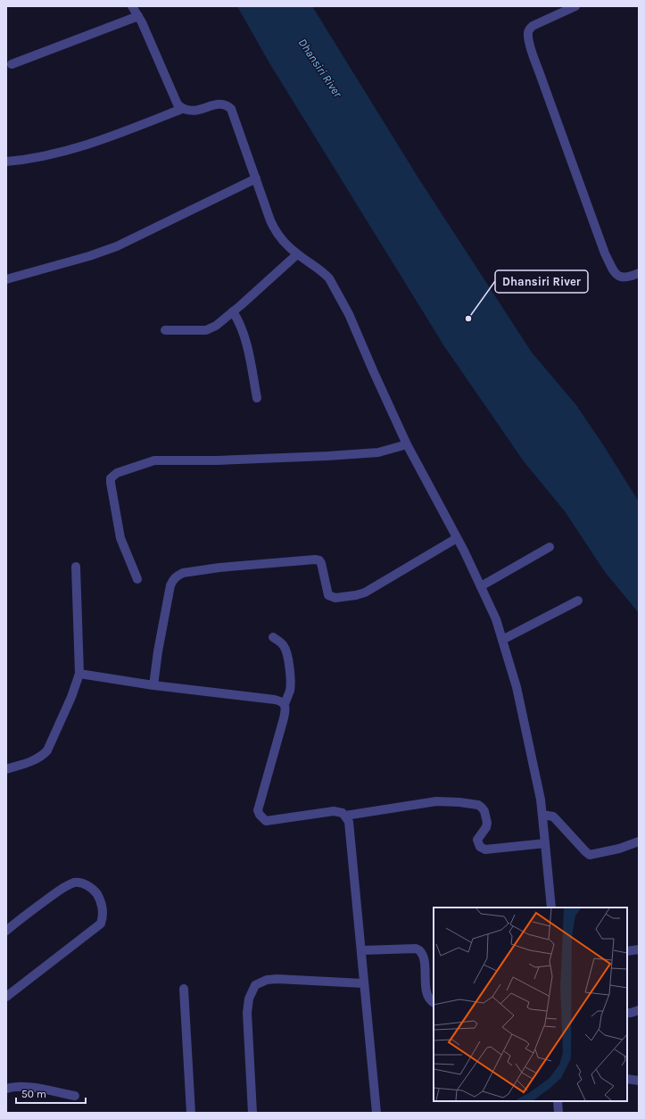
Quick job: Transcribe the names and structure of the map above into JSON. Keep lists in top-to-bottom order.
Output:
{
  "water": ["Dhansiri River"],
  "places": ["Dhansiri River"],
  "scale_bar": "50 m"
}
